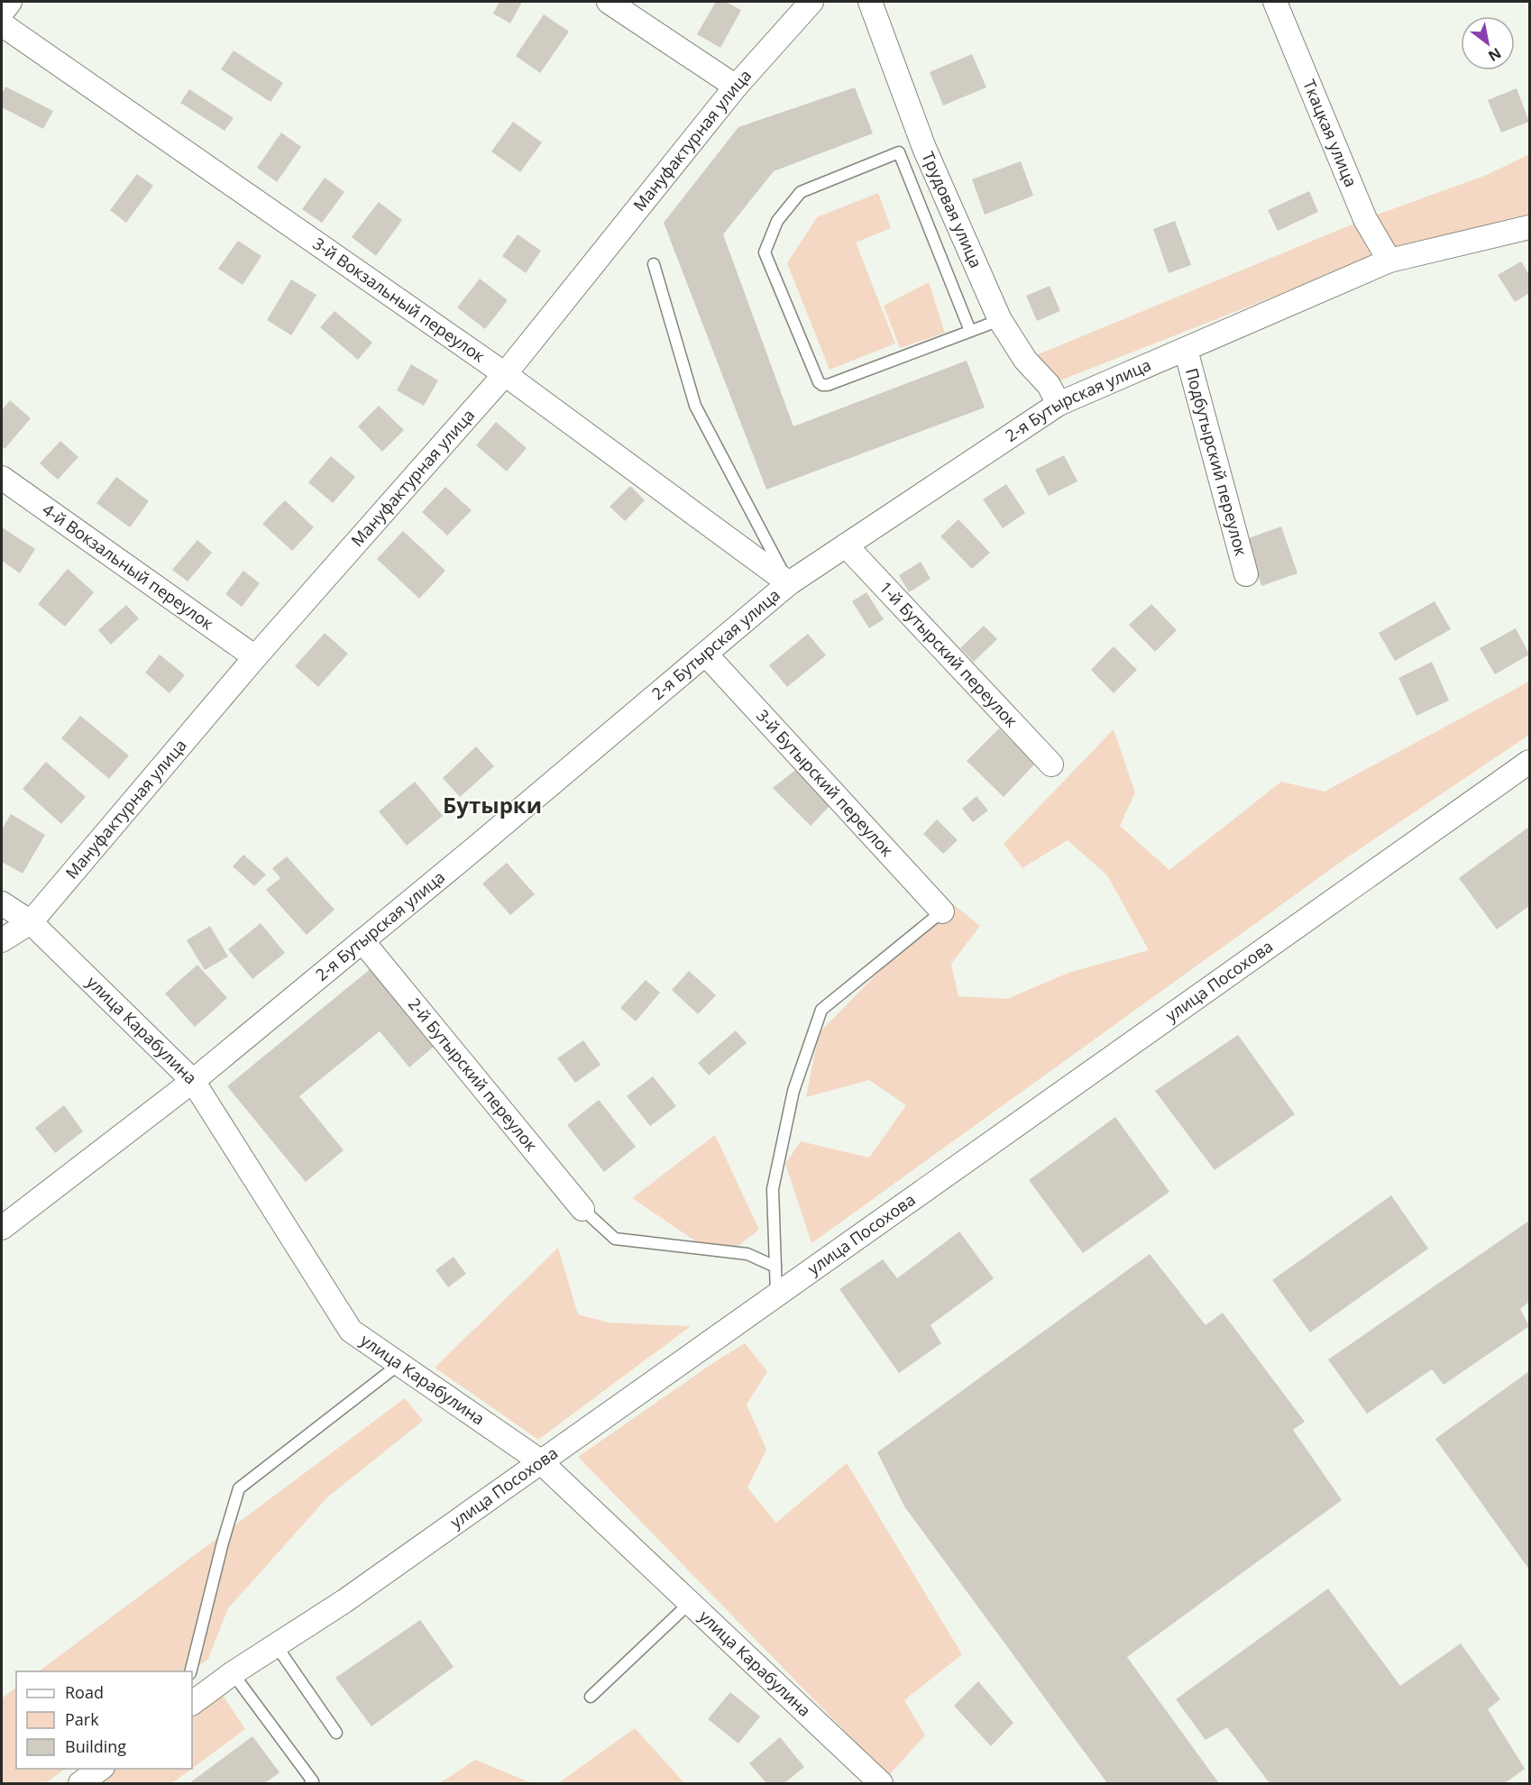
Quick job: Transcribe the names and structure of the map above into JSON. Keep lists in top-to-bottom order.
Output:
{
  "streets": {
    "street": [
      "Ткацкая улица",
      "Мануфактурная улица",
      "Трудовая улица",
      "3-й Вокзальный переулок",
      "2-я Бутырская улица",
      "Подбутырский переулок",
      "4-й Вокзальный переулок",
      "1-й Бутырский переулок",
      "3-й Бутырский переулок",
      "улица Посохова",
      "улица Карабулина",
      "2-й Бутырский переулок"
    ]
  },
  "crossings": [
    ["Ткацкая улица", "2-я Бутырская улица"],
    ["Мануфактурная улица", "3-й Вокзальный переулок"],
    ["Мануфактурная улица", "4-й Вокзальный переулок"],
    ["Мануфактурная улица", "улица Карабулина"],
    ["Трудовая улица", "2-я Бутырская улица"],
    ["3-й Вокзальный переулок", "2-я Бутырская улица"],
    ["2-я Бутырская улица", "Подбутырский переулок"],
    ["2-я Бутырская улица", "1-й Бутырский переулок"],
    ["2-я Бутырская улица", "3-й Бутырский переулок"],
    ["2-я Бутырская улица", "улица Карабулина"],
    ["2-я Бутырская улица", "2-й Бутырский переулок"],
    ["улица Посохова", "улица Карабулина"]
  ],
  "districts": ["Бутырки"],
  "legend": ["Road", "Park", "Building"],
  "north": "bottom right"
}
